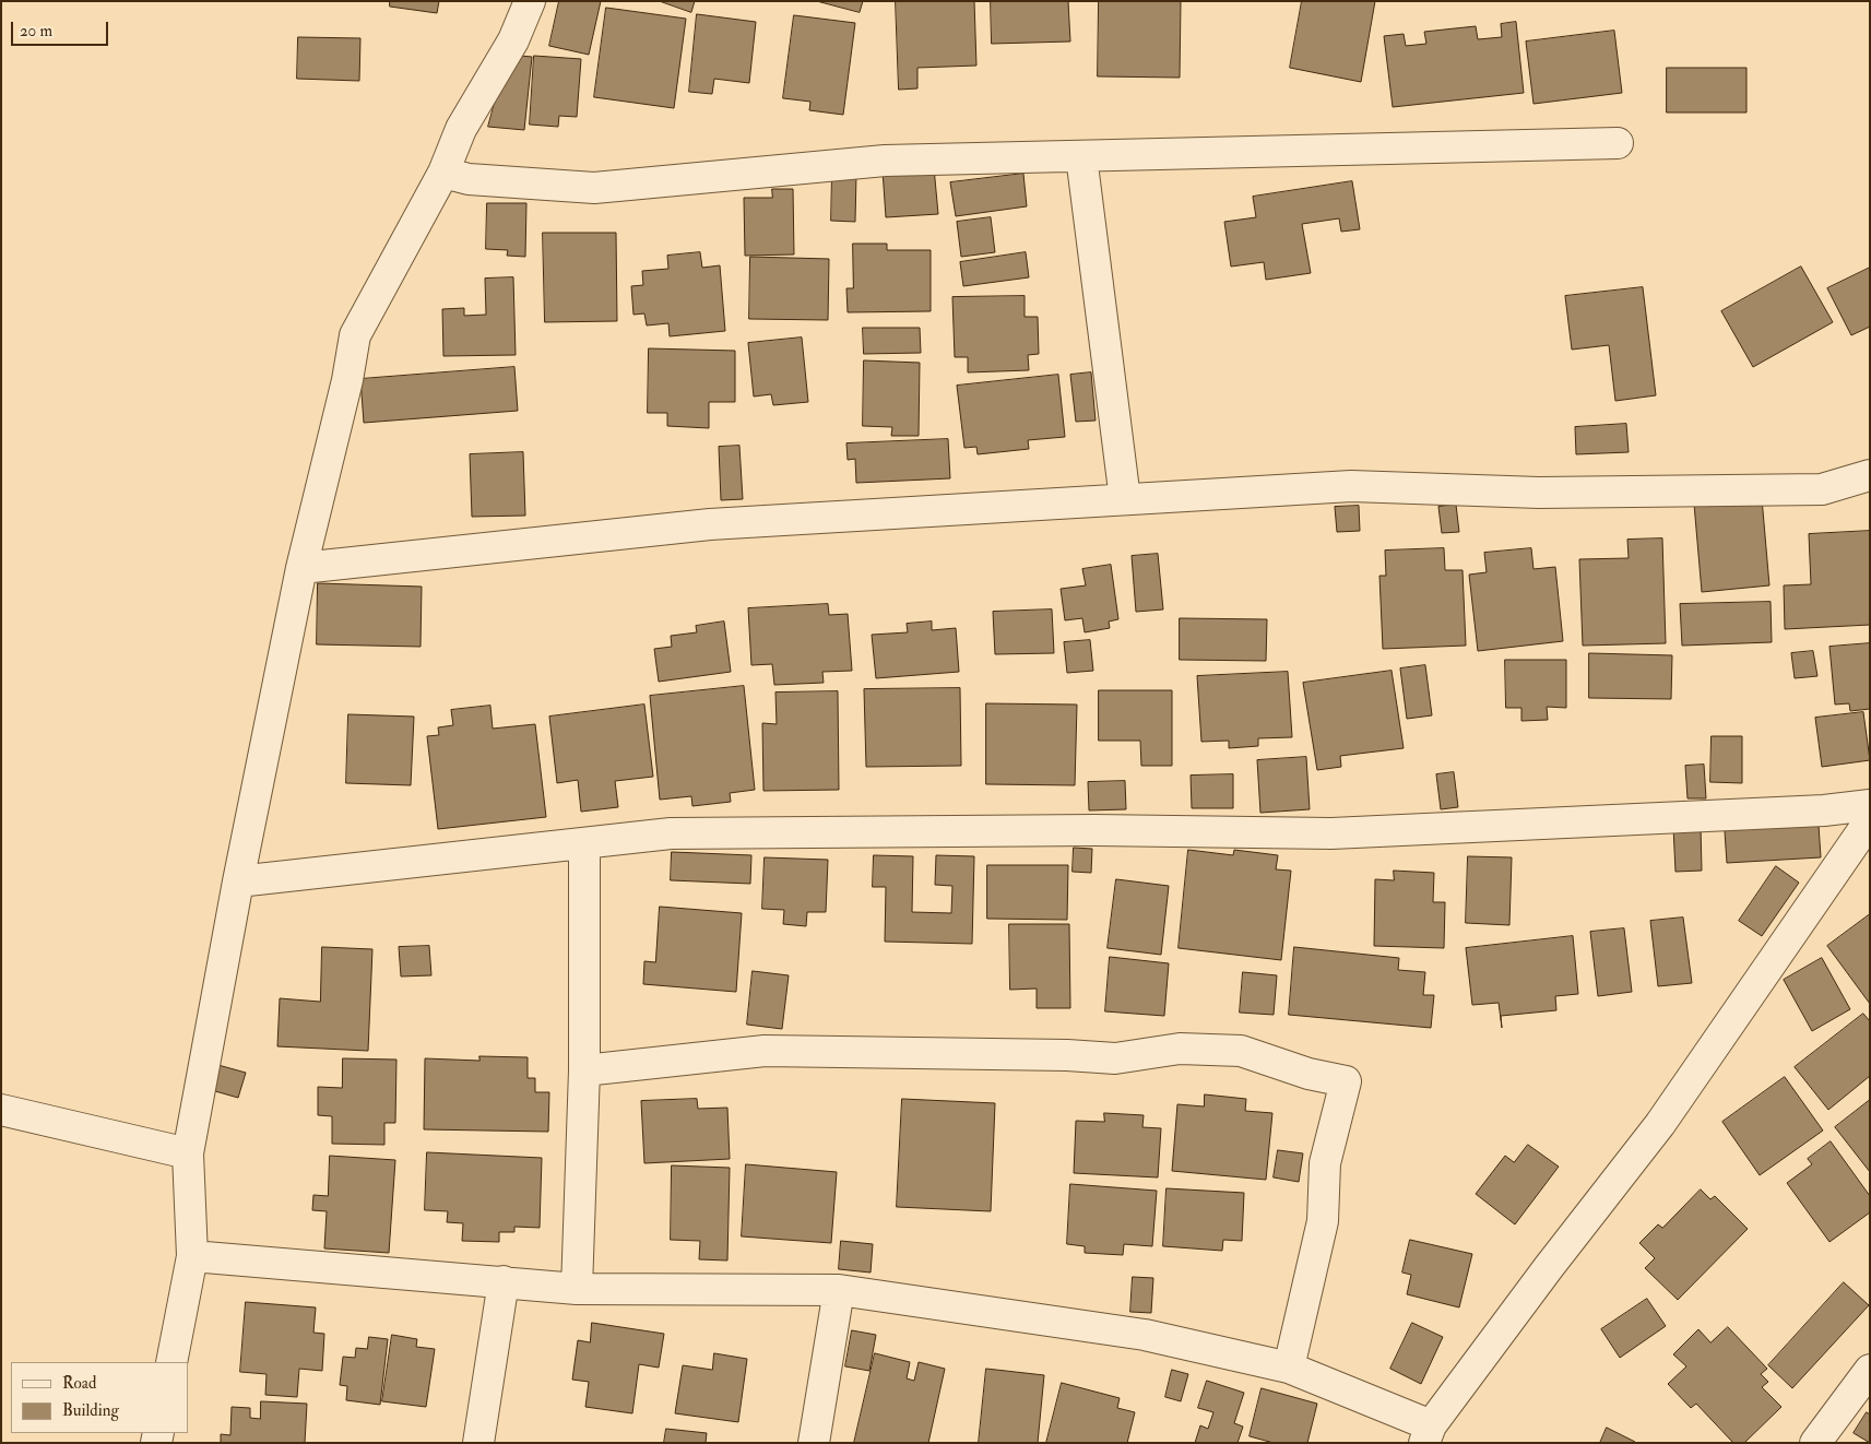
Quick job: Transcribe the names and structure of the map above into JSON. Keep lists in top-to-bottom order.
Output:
{
  "legend": ["Road", "Building"],
  "scale_bar": "20 m"
}
